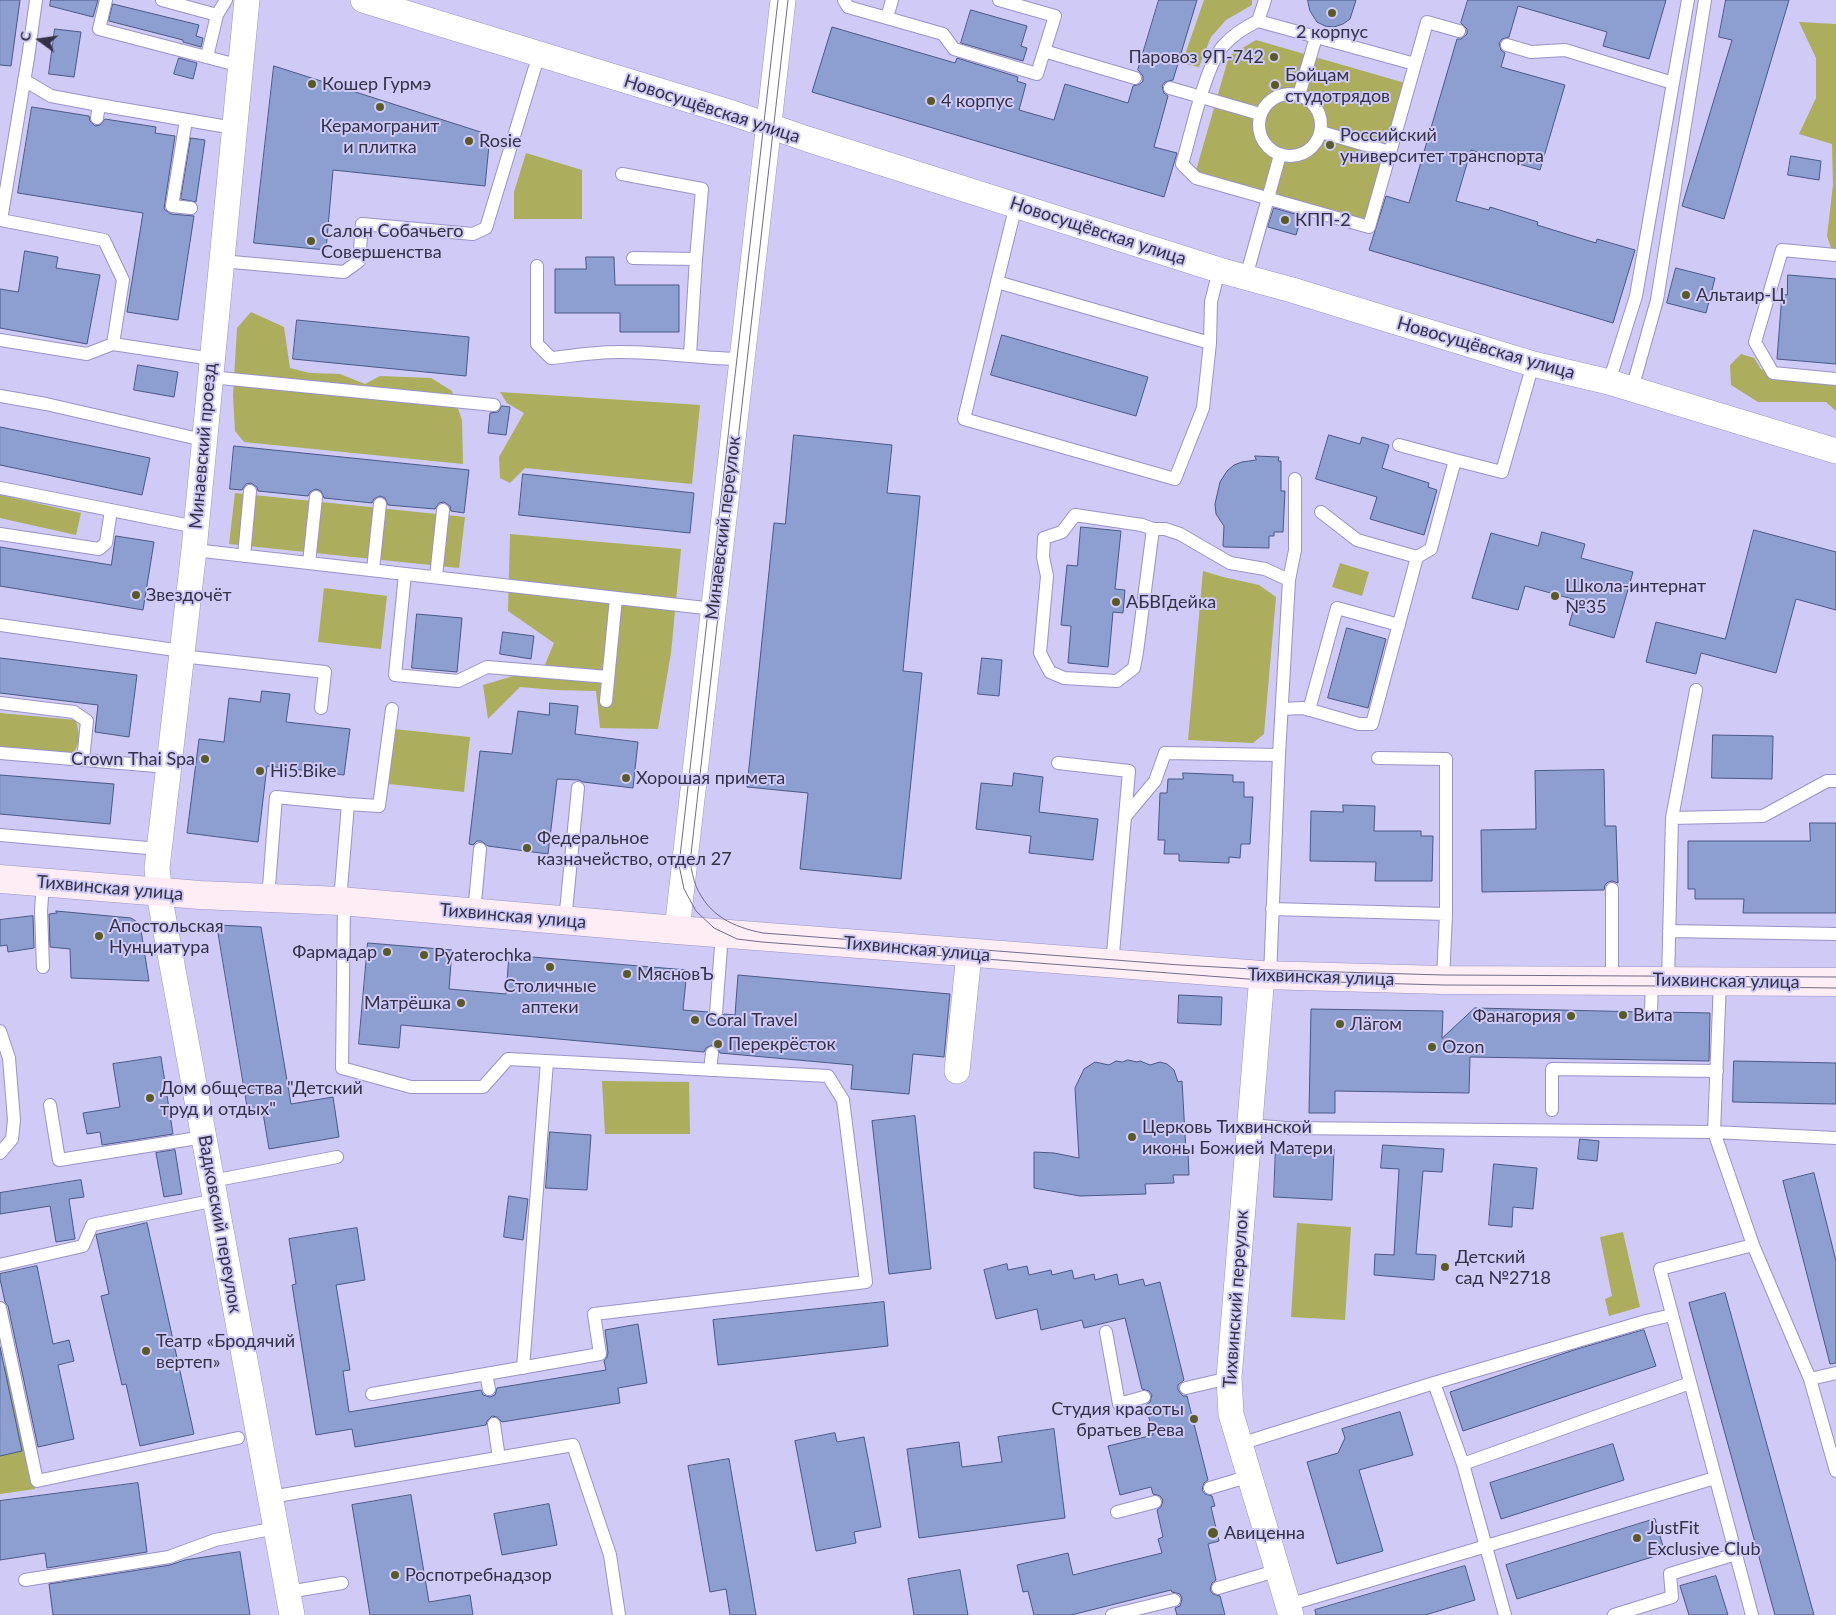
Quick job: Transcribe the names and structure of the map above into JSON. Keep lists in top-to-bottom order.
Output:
{
  "streets": {
    "street": [
      "Новосущёвская улица",
      "Минаевский проезд",
      "Минаевский переулок",
      "Тихвинская улица",
      "Вадковский переулок",
      "Тихвинский переулок"
    ]
  },
  "crossings": [
    ["Новосущёвская улица", "Минаевский переулок"],
    ["Минаевский проезд", "Тихвинская улица"],
    ["Минаевский проезд", "Вадковский переулок"],
    ["Минаевский переулок", "Тихвинская улица"],
    ["Тихвинская улица", "Вадковский переулок"],
    ["Тихвинская улица", "Тихвинский переулок"]
  ],
  "places": [
    "2 корпус",
    "Паровоз 9П-742",
    "Кошер Гурмэ",
    "Бойцам студотрядов",
    "4 корпус",
    "Керамогранит и плитка",
    "Rosie",
    "Российский университет транспорта",
    "КПП-2",
    "Салон Собачьего Совершенства",
    "Альтаир-Ц",
    "Звездочёт",
    "Школа-интернат №35",
    "АБВГдейка",
    "Crown Thai Spa",
    "Hi5.Bike",
    "Хорошая примета",
    "Федеральное казначейство, отдел 27",
    "Апостольская Нунциатура",
    "Фармадар",
    "Pyaterochka",
    "Столичные аптеки",
    "МясновЪ",
    "Матрёшка",
    "Вита",
    "Фанагория",
    "Coral Travel",
    "Лäгом",
    "Перекрёсток",
    "Ozon",
    "Дом общества \"Детский труд и отдых\"",
    "Церковь Тихвинской иконы Божией Матери",
    "Детский сад №2718",
    "Театр «Бродячий вертеп»",
    "Студия красоты братьев Рева",
    "Авиценна",
    "JustFit Exclusive Club",
    "Роспотребнадзор"
  ],
  "north": "left"
}
